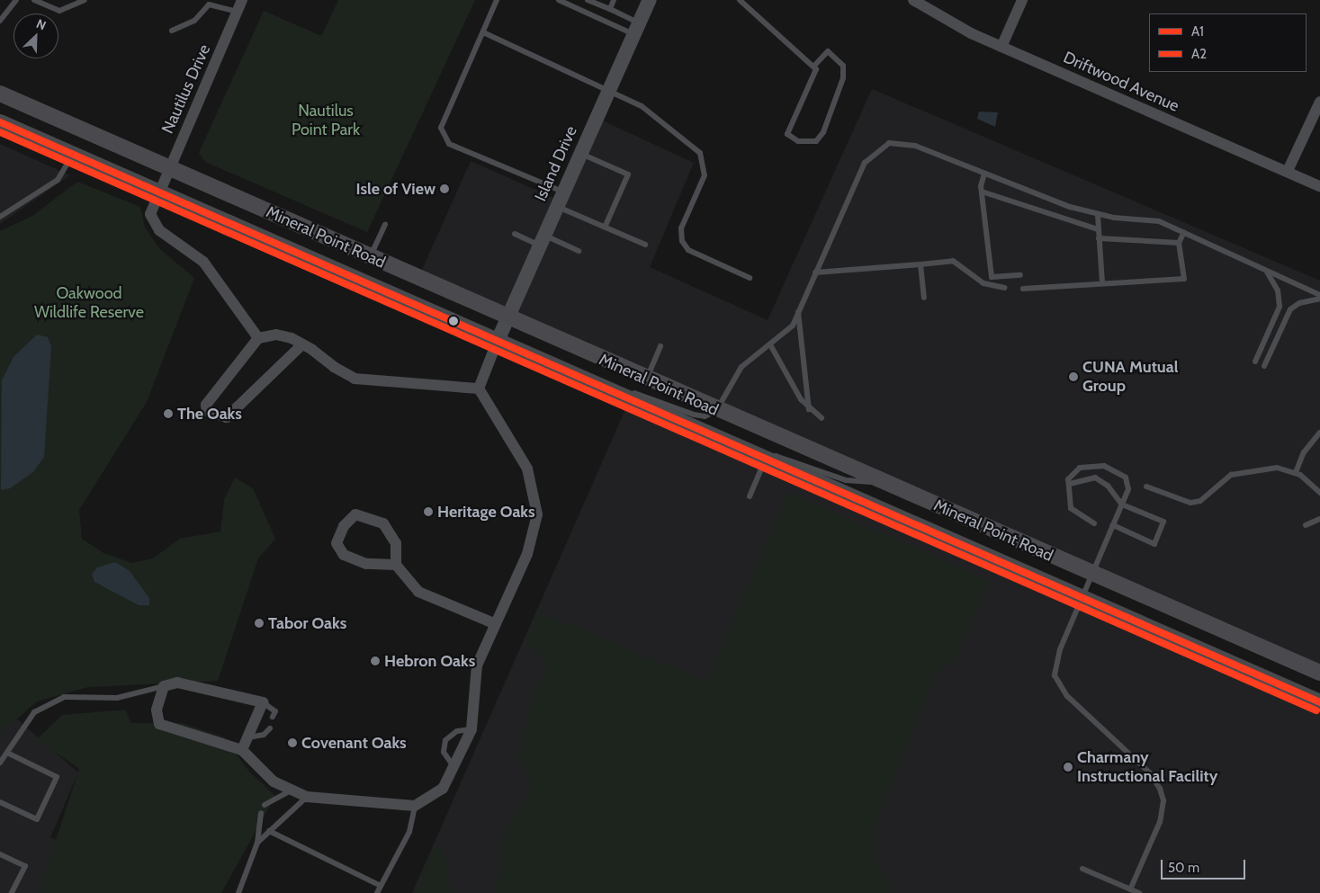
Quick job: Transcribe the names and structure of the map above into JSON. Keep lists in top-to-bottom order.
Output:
{
  "streets": {
    "main road": ["Mineral Point Road"],
    "street": ["Driftwood Avenue", "Nautilus Drive", "Island Drive"]
  },
  "crossings": [
    ["Nautilus Drive", "Mineral Point Road"],
    ["Island Drive", "Mineral Point Road"]
  ],
  "parks": ["Nautilus Point Park", "Oakwood Wildlife Reserve"],
  "places": [
    "Isle of View",
    "CUNA Mutual Group",
    "The Oaks",
    "Heritage Oaks",
    "Tabor Oaks",
    "Hebron Oaks",
    "Covenant Oaks",
    "Charmany Instructional Facility"
  ],
  "lines": ["transit line A1", "transit line A2"],
  "legend": ["A1", "A2"],
  "scale_bar": "50 m",
  "north": "top right"
}
